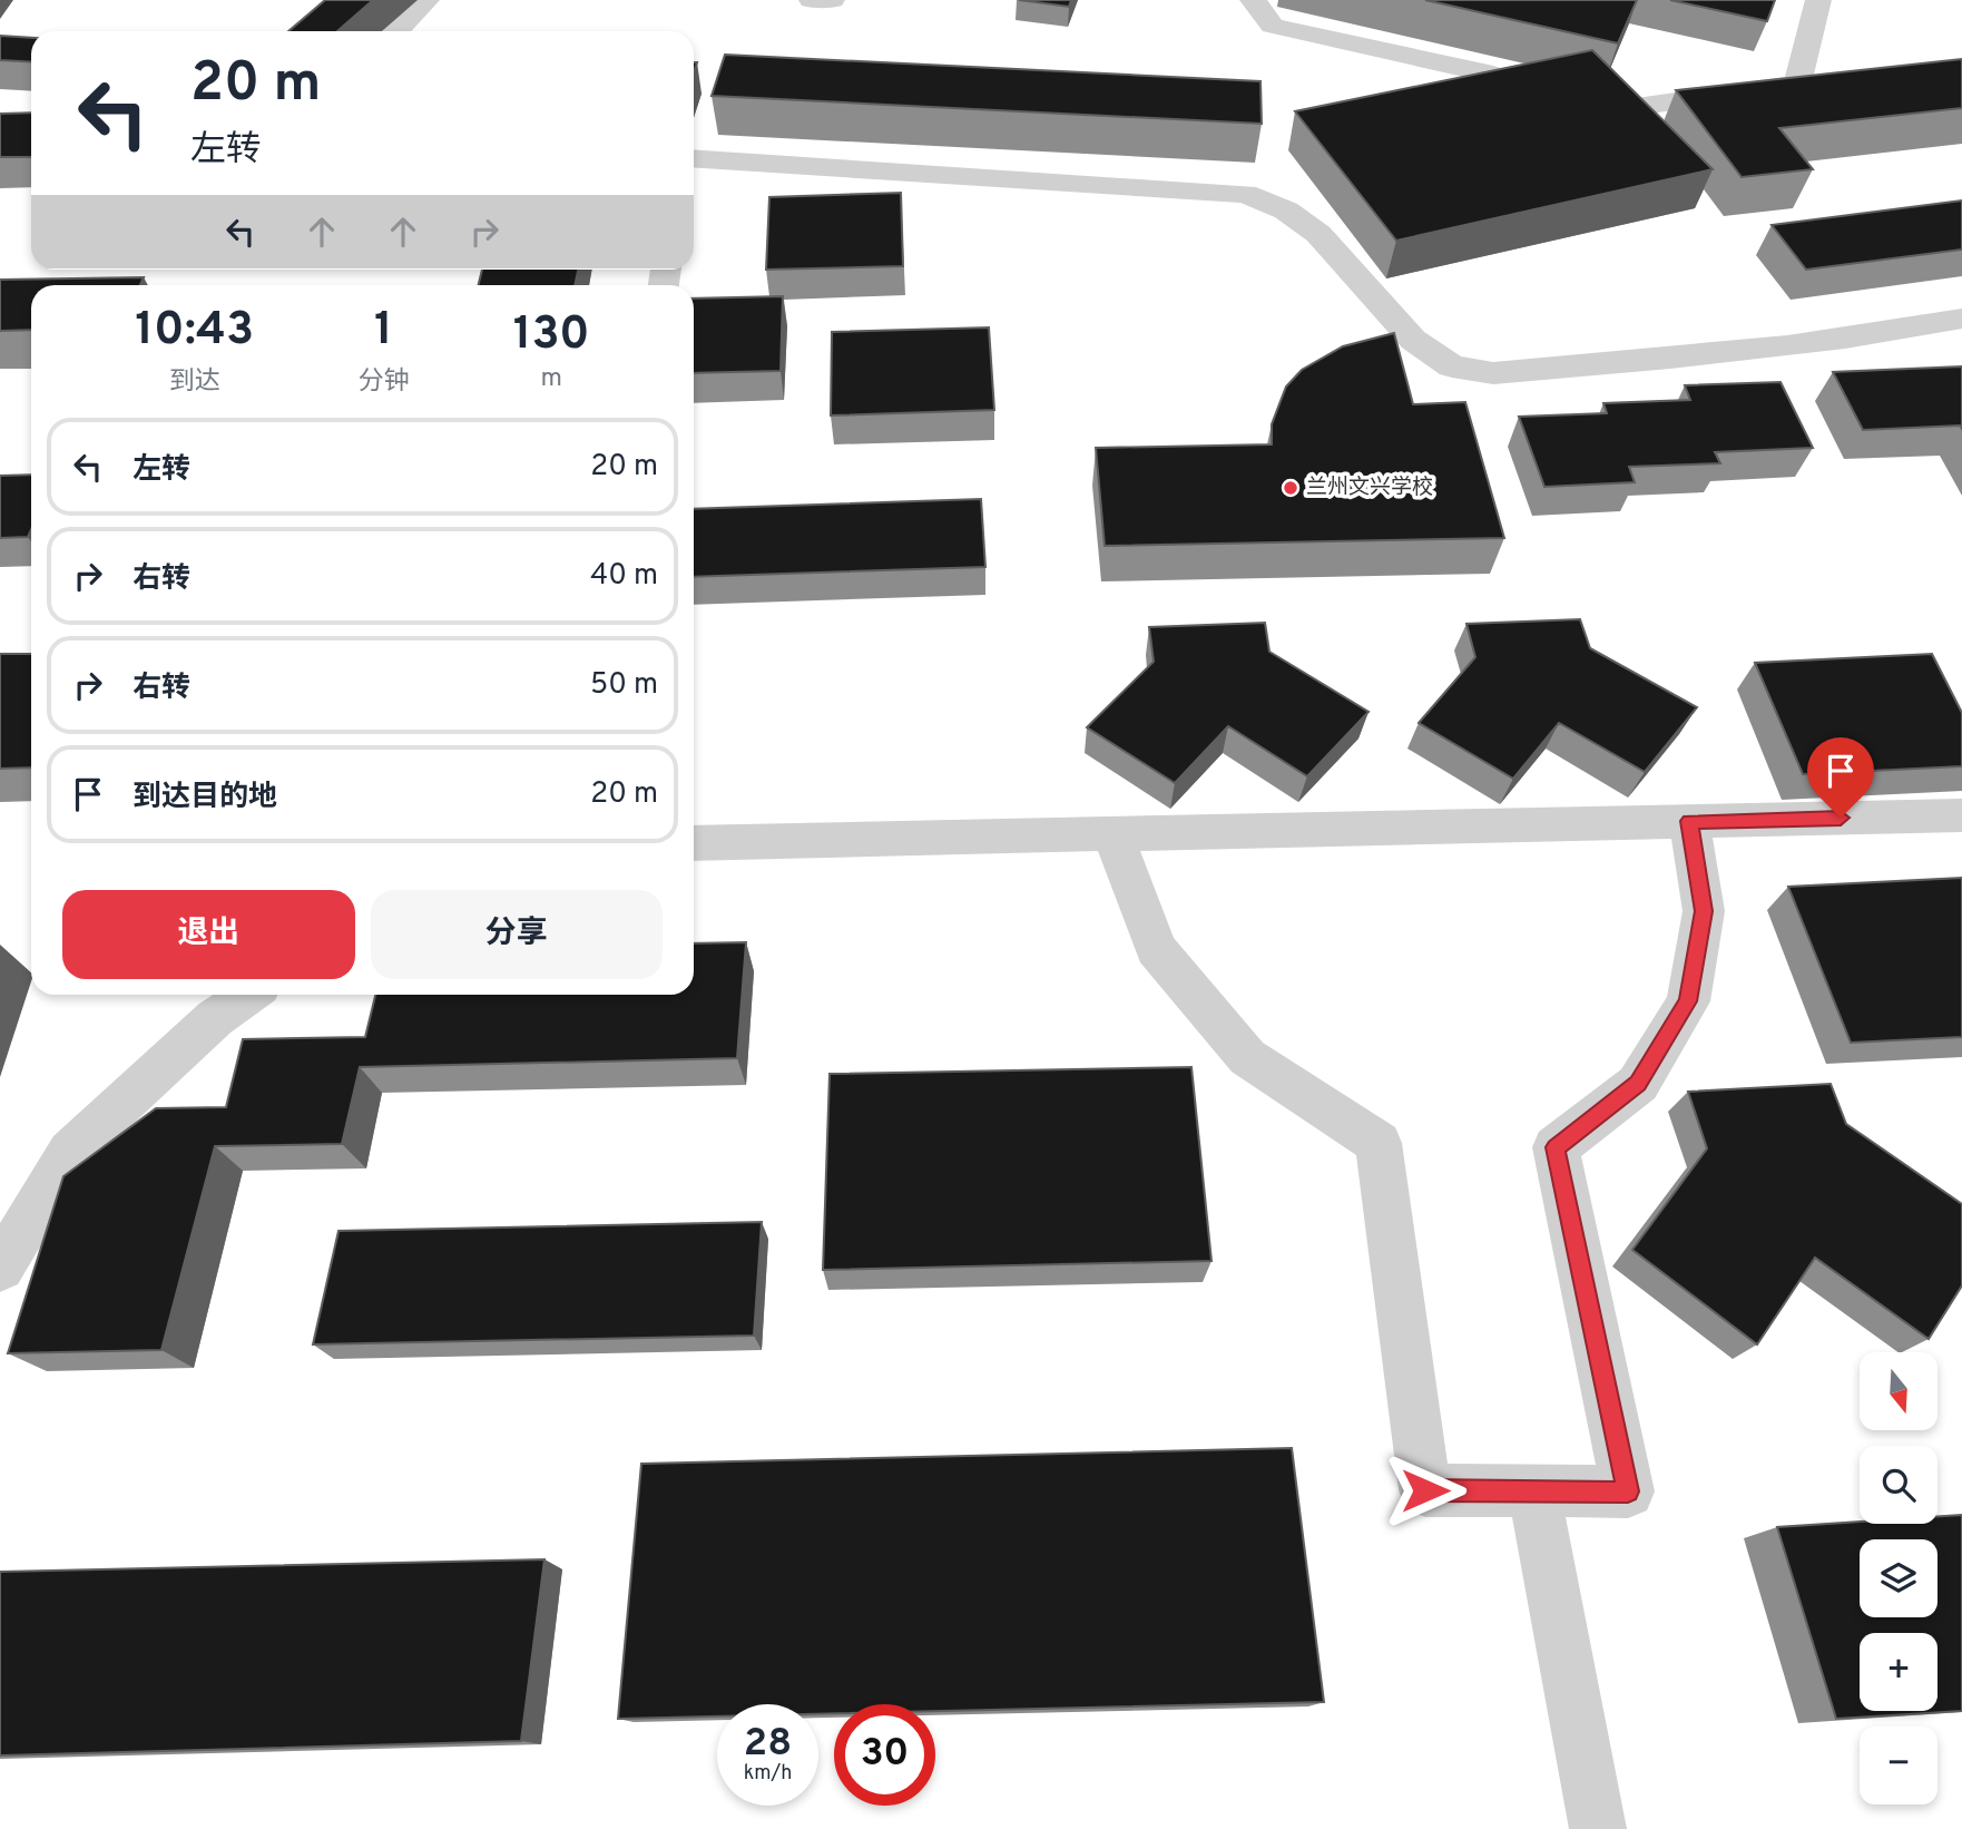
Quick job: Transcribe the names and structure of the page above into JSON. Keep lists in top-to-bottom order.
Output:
{
  "places": ["兰州文兴学校"],
  "north": "bottom",
  "page": {
    "turn": ["20 m", "左转"],
    "eta": [
      "10:43",
      "到达",
      "1",
      "分钟",
      "130",
      "m"
    ],
    "list": [
      {
        "name": "左转",
        "value": "20 m"
      },
      {
        "name": "右转",
        "value": "40 m"
      },
      {
        "name": "右转",
        "value": "50 m"
      },
      {
        "name": "到达目的地",
        "value": "20 m"
      }
    ],
    "buttons": ["退出", "分享"],
    "map_buttons": ["+", "−"],
    "speed": "28 km/h",
    "limit": "30"
  }
}
